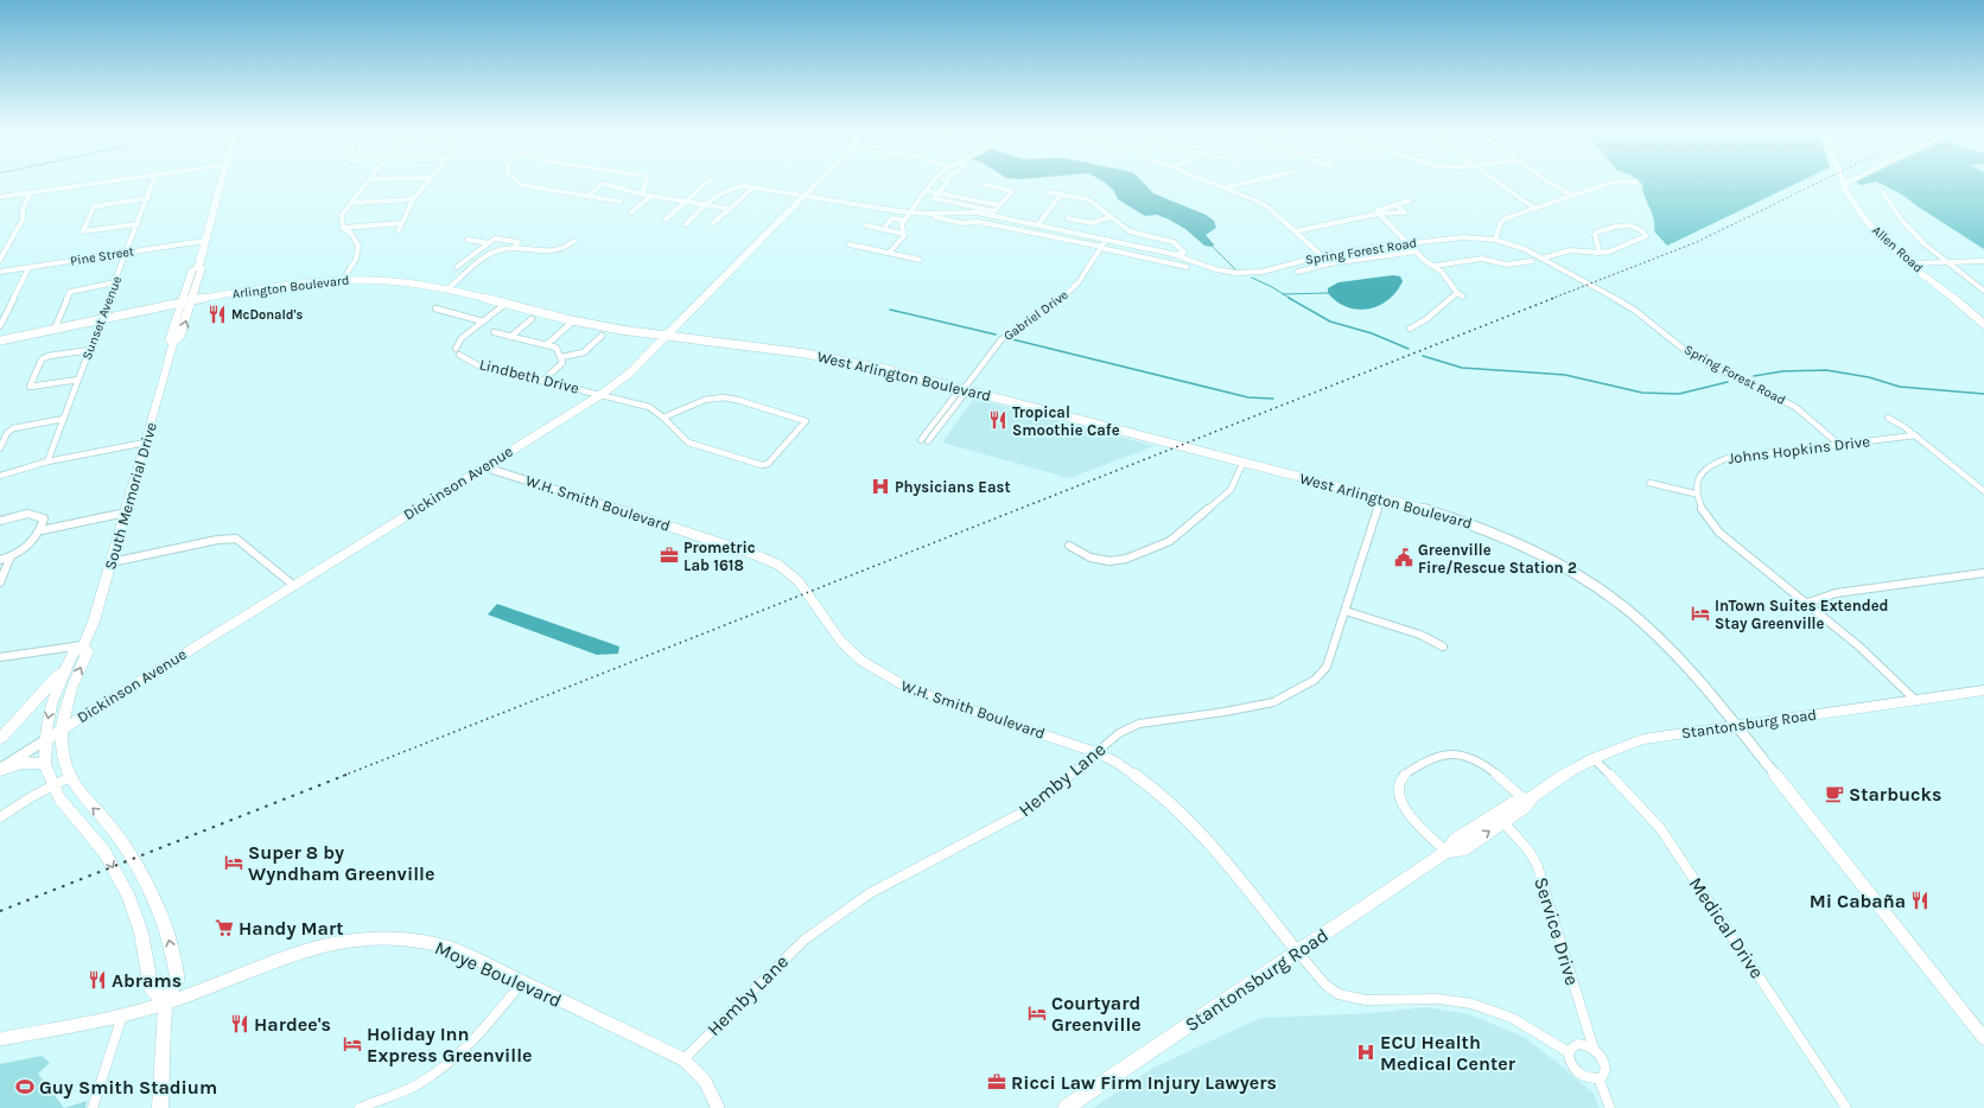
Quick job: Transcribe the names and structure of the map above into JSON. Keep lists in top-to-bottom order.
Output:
{
  "streets": {
    "main road": [
      "Allen Road",
      "Arlington Boulevard",
      "West Arlington Boulevard",
      "Dickinson Avenue",
      "South Memorial Drive",
      "Stantonsburg Road",
      "Moye Boulevard"
    ],
    "street": [
      "Spring Forest Road",
      "Pine Street",
      "Gabriel Drive",
      "Sunset Avenue",
      "Lindbeth Drive",
      "Johns Hopkins Drive",
      "W.H. Smith Boulevard",
      "Hemby Lane",
      "Medical Drive",
      "Service Drive"
    ]
  },
  "crossings": [
    ["Spring Forest Road", "Gabriel Drive"],
    ["Spring Forest Road", "Johns Hopkins Drive"],
    ["Spring Forest Road", "Dickinson Avenue"],
    ["Pine Street", "Sunset Avenue"],
    ["Pine Street", "South Memorial Drive"],
    ["Arlington Boulevard", "Sunset Avenue"],
    ["Arlington Boulevard", "West Arlington Boulevard"],
    ["Arlington Boulevard", "Dickinson Avenue"],
    ["Arlington Boulevard", "South Memorial Drive"],
    ["Gabriel Drive", "West Arlington Boulevard"],
    ["Lindbeth Drive", "Dickinson Avenue"],
    ["West Arlington Boulevard", "Dickinson Avenue"],
    ["West Arlington Boulevard", "Stantonsburg Road"],
    ["West Arlington Boulevard", "Hemby Lane"],
    ["Dickinson Avenue", "South Memorial Drive"],
    ["Dickinson Avenue", "W.H. Smith Boulevard"],
    ["South Memorial Drive", "Moye Boulevard"],
    ["W.H. Smith Boulevard", "Stantonsburg Road"],
    ["W.H. Smith Boulevard", "Hemby Lane"],
    ["Stantonsburg Road", "Medical Drive"],
    ["Stantonsburg Road", "Service Drive"],
    ["Hemby Lane", "Moye Boulevard"]
  ],
  "places": {
    "restaurant": [
      "McDonald's",
      "Tropical Smoothie Cafe",
      "Mi Cabaña",
      "Abrams",
      "Hardee's"
    ],
    "hospital": ["Physicians East", "ECU Health Medical Center"],
    "office": ["Prometric Lab 1618", "Ricci Law Firm Injury Lawyers"],
    "public building": ["Greenville Fire/Rescue Station 2"],
    "hotel": [
      "InTown Suites Extended Stay Greenville",
      "Super 8 by Wyndham Greenville",
      "Courtyard Greenville",
      "Holiday Inn Express Greenville"
    ],
    "cafe": ["Starbucks"],
    "supermarket": ["Handy Mart"],
    "sports": ["Guy Smith Stadium"]
  }
}
